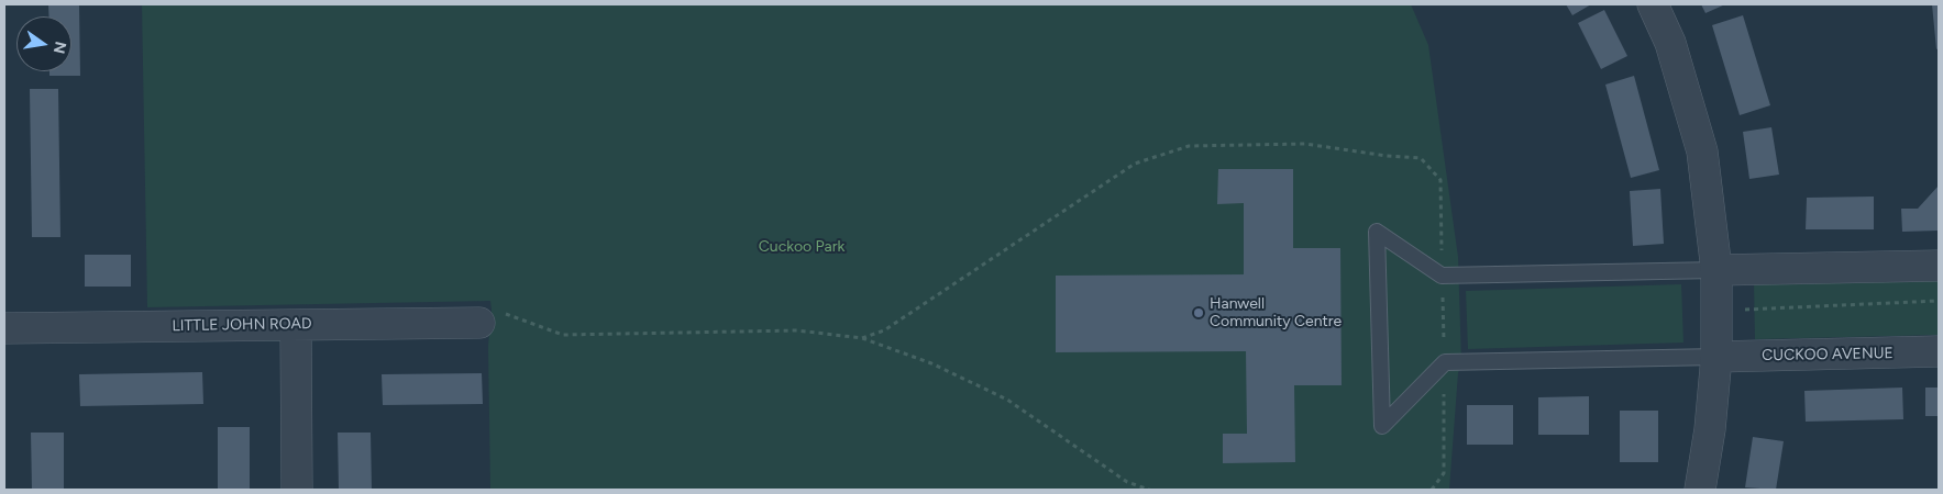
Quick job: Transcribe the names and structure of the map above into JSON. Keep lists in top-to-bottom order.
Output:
{
  "streets": {
    "street": ["LITTLE JOHN ROAD", "CUCKOO AVENUE"]
  },
  "parks": ["Cuckoo Park"],
  "places": ["Hanwell Community Centre"],
  "north": "right"
}
